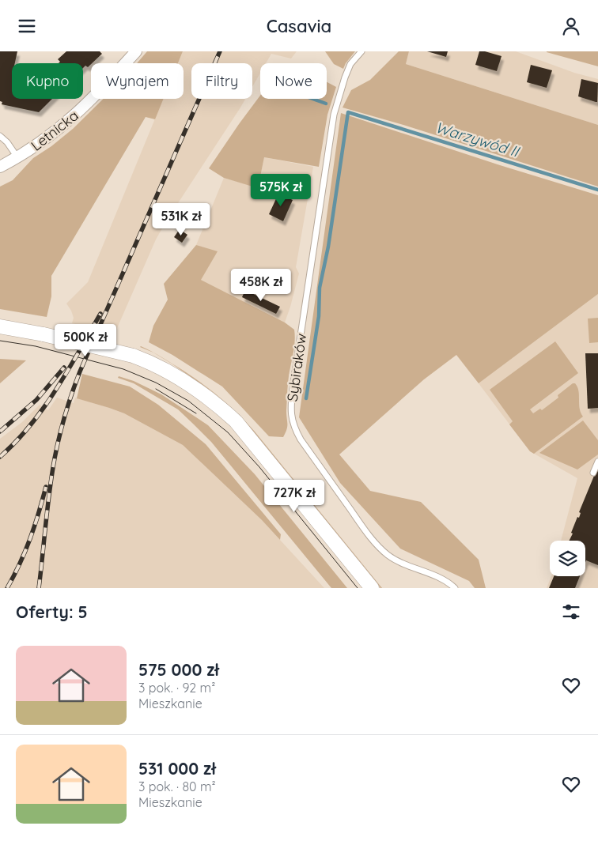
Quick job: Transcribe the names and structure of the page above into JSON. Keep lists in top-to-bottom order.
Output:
{
  "streets": {
    "street": ["Letnicka"],
    "lane": ["Sybiraków"]
  },
  "water": ["Warzywód II"],
  "page": {
    "header": "Casavia",
    "chip": [
      "Kupno",
      "Wynajem",
      "Filtry",
      "Nowe"
    ],
    "price": [
      "575K zł",
      "531K zł",
      "458K zł",
      "500K zł",
      "727K zł"
    ],
    "heading": "Oferty: 5",
    "list": [
      {
        "name": "575 000 zł",
        "note": "3 pok. · 92 m² · Mieszkanie"
      },
      {
        "name": "531 000 zł",
        "note": "3 pok. · 80 m² · Mieszkanie"
      }
    ]
  }
}
